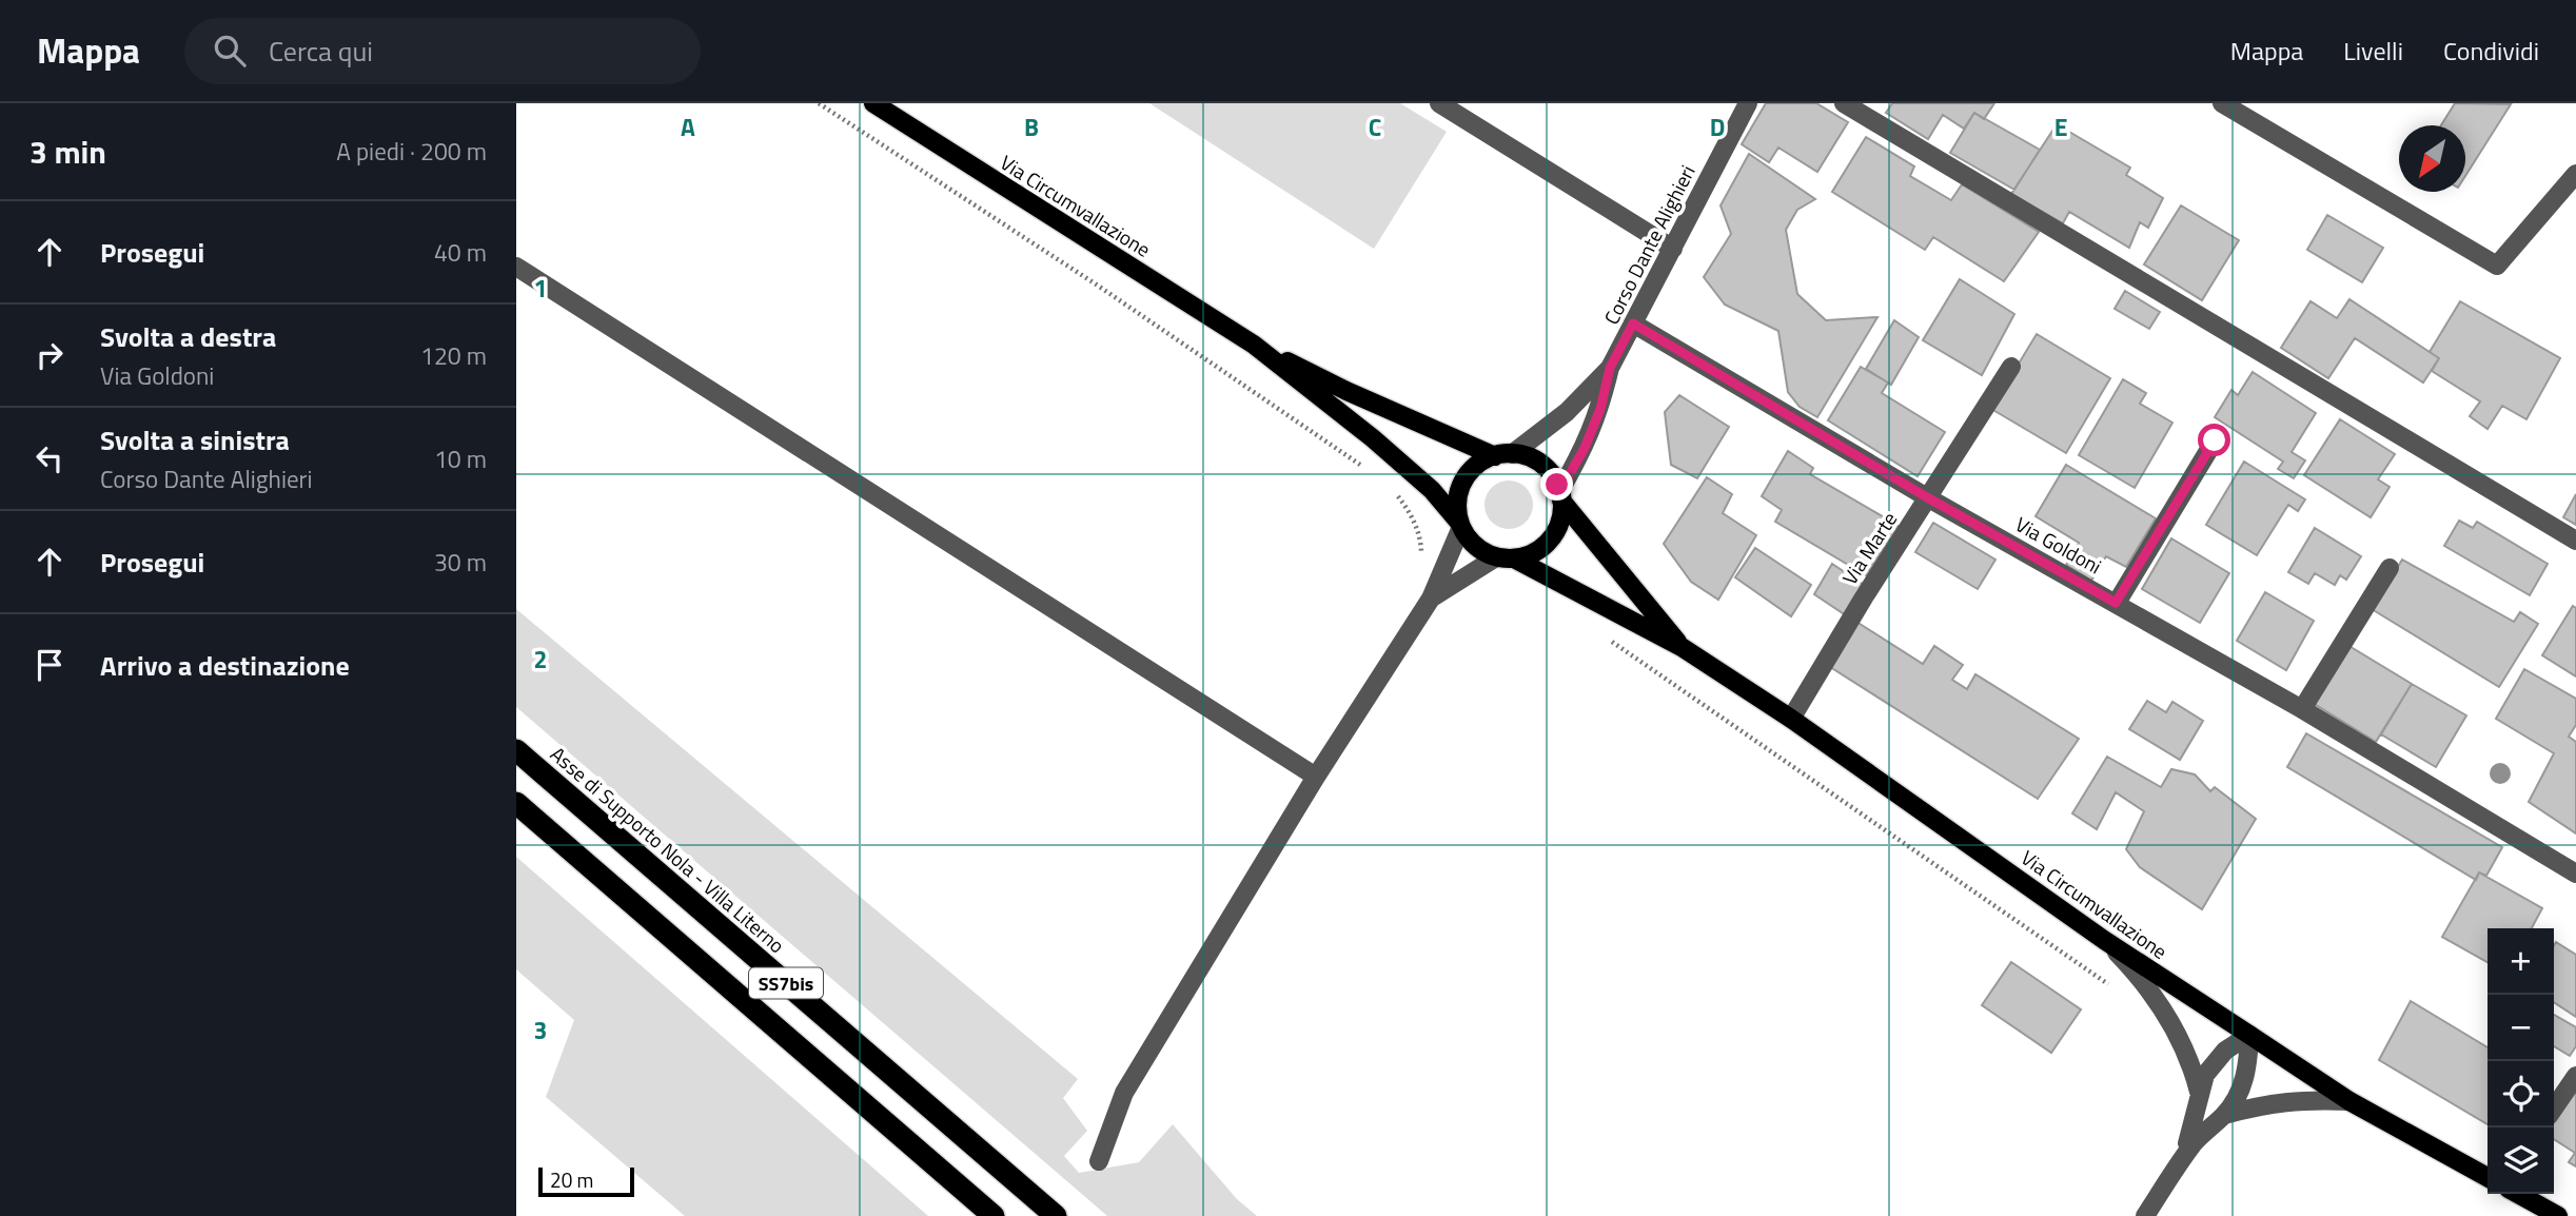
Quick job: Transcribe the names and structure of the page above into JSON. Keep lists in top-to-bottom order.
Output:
{
  "streets": {
    "highway": ["Asse di Supporto Nola - Villa Literno", "SS7bis"],
    "main road": ["Via Circumvallazione"],
    "street": ["Corso Dante Alighieri", "Via Goldoni", "Via Marte"]
  },
  "crossings": [
    ["Via Circumvallazione", "Via Marte"],
    ["Corso Dante Alighieri", "Via Goldoni"],
    ["Via Goldoni", "Via Marte"]
  ],
  "scale_bar": "20 m",
  "north": "bottom left",
  "page": {
    "header": "Mappa",
    "search": "Cerca qui",
    "nav": ["Mappa", "Livelli", "Condividi"],
    "heading": ["3 min", "A piedi · 200 m"],
    "list": [
      ["Prosegui", "40 m"],
      ["Svolta a destra", "Via Goldoni", "120 m"],
      ["Svolta a sinistra", "Corso Dante Alighieri", "10 m"],
      ["Prosegui", "30 m"],
      "Arrivo a destinazione"
    ],
    "map_buttons": ["+", "−"],
    "scale": "20 m"
  },
  "grid": {
    "columns": [
      "A",
      "B",
      "C",
      "D",
      "E"
    ],
    "rows": ["1", "2", "3"]
  }
}
